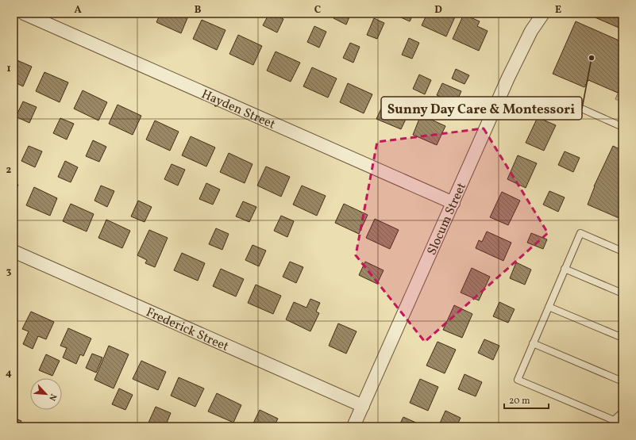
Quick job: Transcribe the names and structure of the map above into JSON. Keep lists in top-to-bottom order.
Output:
{
  "streets": {
    "street": ["Hayden Street", "Slocum Street", "Frederick Street"]
  },
  "crossings": [
    ["Hayden Street", "Slocum Street"],
    ["Slocum Street", "Frederick Street"]
  ],
  "places": ["Sunny Day Care & Montessori"],
  "scale_bar": "20 m",
  "north": "bottom right",
  "grid": {
    "columns": [
      "A",
      "B",
      "C",
      "D",
      "E"
    ],
    "rows": [
      "1",
      "2",
      "3",
      "4"
    ]
  }
}
